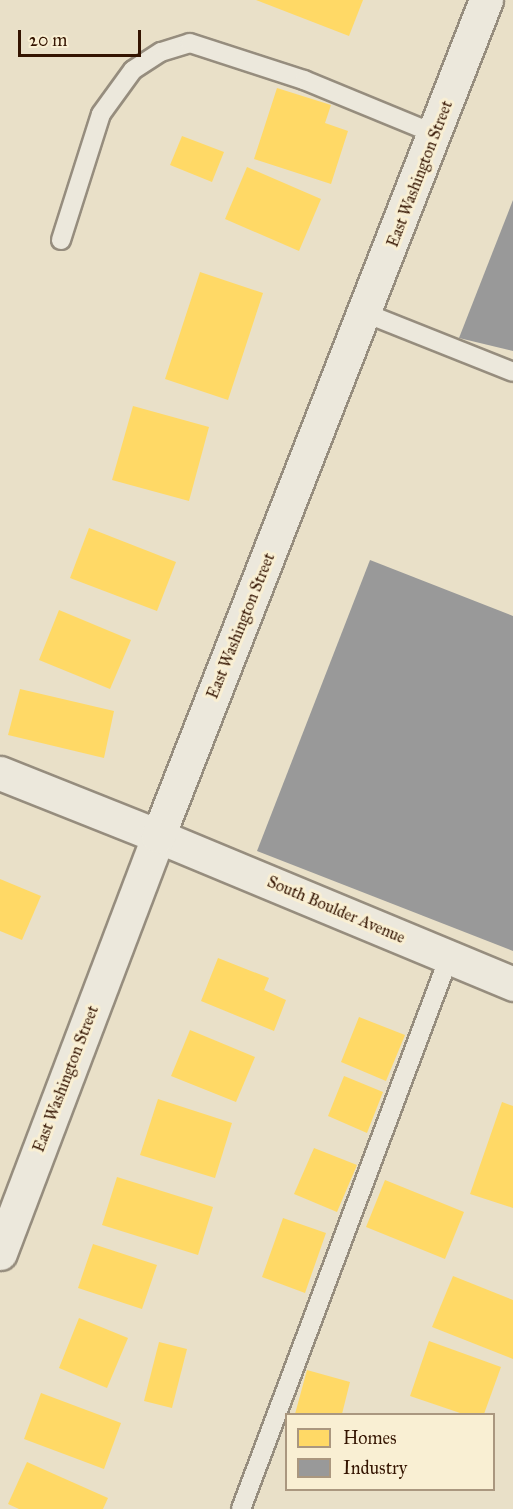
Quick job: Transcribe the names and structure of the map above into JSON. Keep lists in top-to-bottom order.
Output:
{
  "streets": {
    "street": ["East Washington Street", "South Boulder Avenue"]
  },
  "crossings": [
    ["East Washington Street", "South Boulder Avenue"]
  ],
  "legend": ["Homes", "Industry"],
  "scale_bar": "20 m"
}
